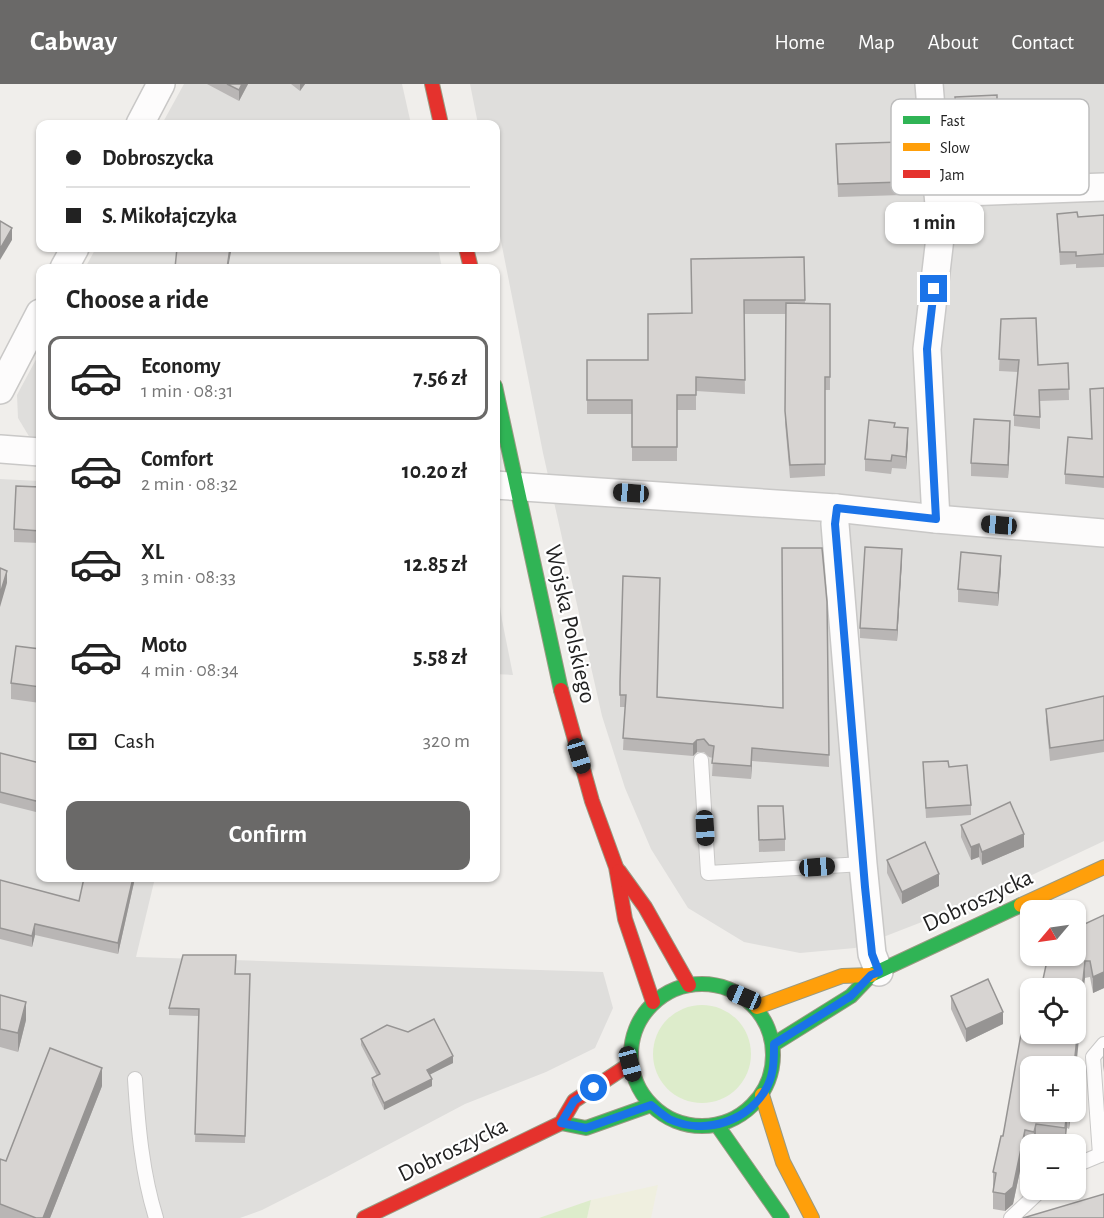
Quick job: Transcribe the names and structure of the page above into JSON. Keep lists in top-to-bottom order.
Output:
{
  "streets": {
    "main road": ["Wojska Polskiego", "Dobroszycka"]
  },
  "crossings": [
    ["Wojska Polskiego", "Dobroszycka"]
  ],
  "legend": ["Fast", "Slow", "Jam"],
  "north": "bottom left",
  "page": {
    "header": "Cabway",
    "nav": [
      "Home",
      "Map",
      "About",
      "Contact"
    ],
    "banner": ["Dobroszycka", "S. Mikołajczyka"],
    "bubble": "1 min",
    "heading": "Choose a ride",
    "list": [
      {
        "name": "Economy",
        "note": "1 min · 08:31",
        "value": "7.56 zł"
      },
      {
        "name": "Comfort",
        "note": "2 min · 08:32",
        "value": "10.20 zł"
      },
      {
        "name": "XL",
        "note": "3 min · 08:33",
        "value": "12.85 zł"
      },
      {
        "name": "Moto",
        "note": "4 min · 08:34",
        "value": "5.58 zł"
      }
    ],
    "pay": ["Cash", "320 m"],
    "buttons": "Confirm",
    "map_buttons": ["+", "−"]
  }
}
